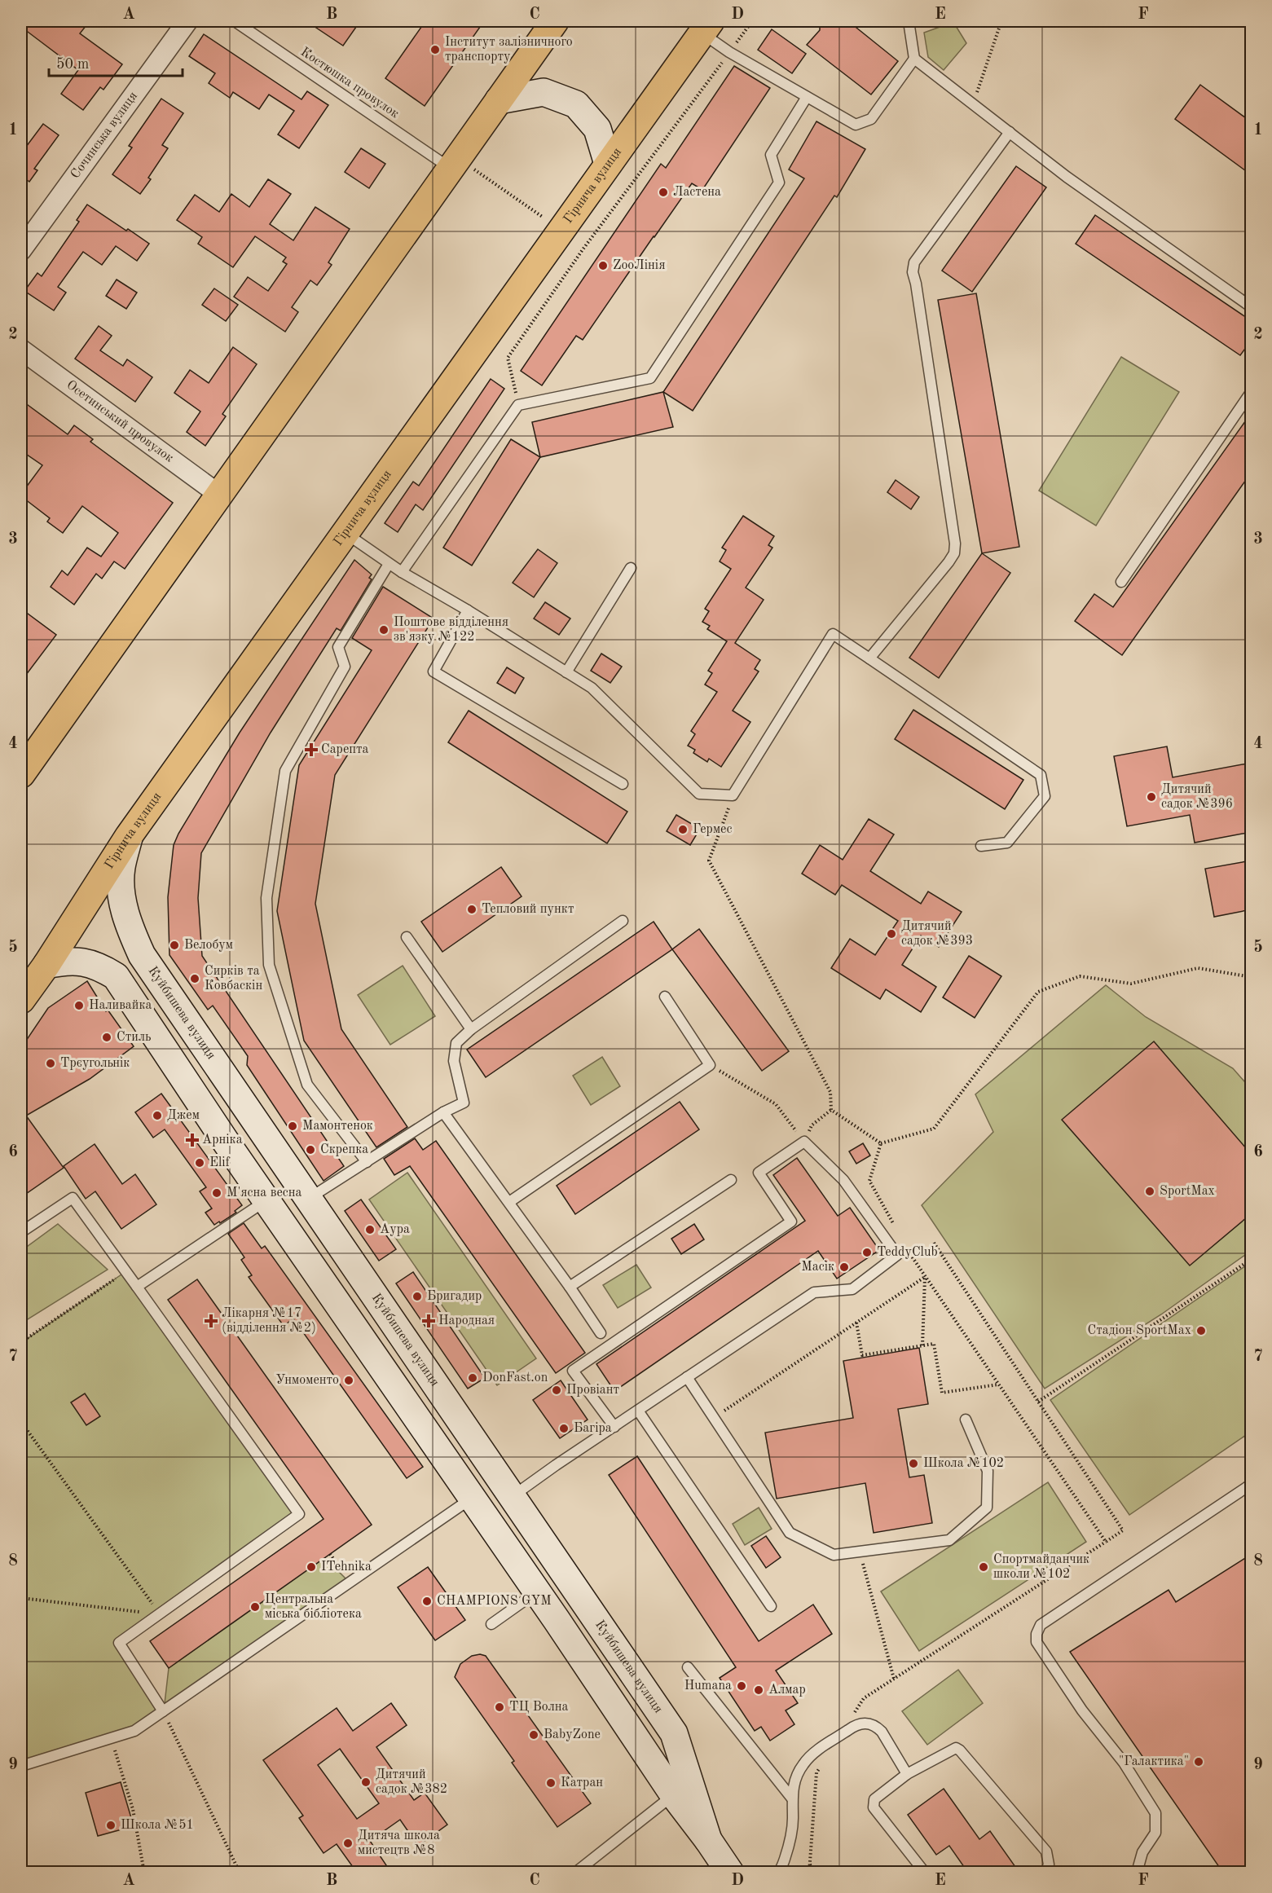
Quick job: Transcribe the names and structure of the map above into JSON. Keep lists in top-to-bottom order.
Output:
{
  "streets": {
    "main road": ["Гірнича вулиця", "Куйбишева вулиця"],
    "street": ["Сочинська вулиця", "Осетинський провулок"],
    "lane": ["Костюшка провулок"]
  },
  "crossings": [
    ["Гірнича вулиця", "Куйбишева вулиця"]
  ],
  "places": {
    "other": [
      "Інститут залізничного транспорту",
      "Ластена",
      "ZooЛінія",
      "Поштове відділення зв'язку №122",
      "Дитячий садок №396",
      "Гермес",
      "Тепловий пункт",
      "Дитячий садок №393",
      "Велобум",
      "Сирків та Ковбаскін",
      "Наливайка",
      "Стиль",
      "Трєугольнік",
      "Джем",
      "Мамонтенок",
      "Скрепка",
      "Elif",
      "SportMax",
      "М'ясна весна",
      "Аура",
      "TeddyClub",
      "Масік",
      "Бригадир",
      "Стадіон SportMax",
      "DonFast.on",
      "Унмоменто",
      "Провіант",
      "Багіра",
      "Школа №102",
      "ITehnika",
      "Спортмайданчик школи №102",
      "CHAMPIONS GYM",
      "Центральна міська бібліотека",
      "Humana",
      "Алмар",
      "ТЦ Волна",
      "BabyZone",
      "\"Галактика\"",
      "Дитячий садок №382",
      "Катран",
      "Школа №51",
      "Дитяча школа мистецтв №8"
    ],
    "health": [
      "Сарепта",
      "Арніка",
      "Лікарня №17 (відділення №2)",
      "Народная"
    ]
  },
  "scale_bar": "50 m",
  "grid": {
    "columns": [
      "A",
      "B",
      "C",
      "D",
      "E",
      "F"
    ],
    "rows": [
      "1",
      "2",
      "3",
      "4",
      "5",
      "6",
      "7",
      "8",
      "9"
    ]
  }
}
